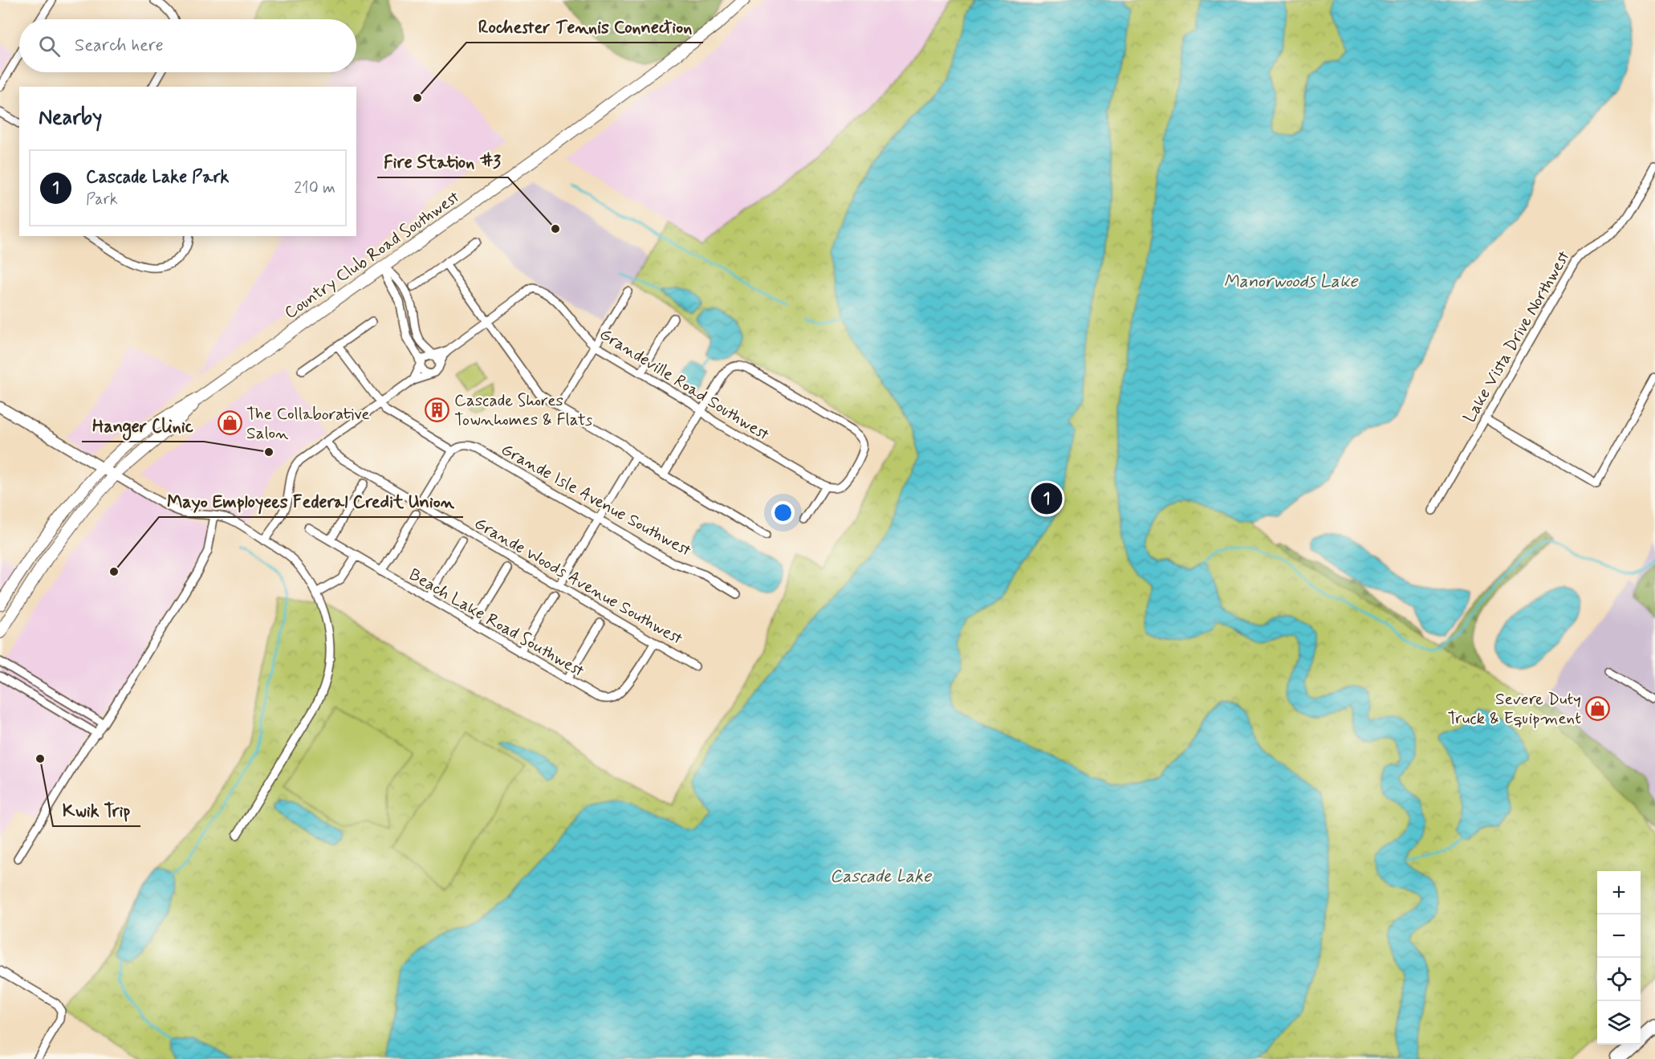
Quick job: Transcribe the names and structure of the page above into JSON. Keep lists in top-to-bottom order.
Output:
{
  "streets": {
    "main road": ["Country Club Road Southwest"],
    "street": [
      "Lake Vista Drive Northwest",
      "Grandeville Road Southwest",
      "Grande Isle Avenue Southwest",
      "Grande Woods Avenue Southwest",
      "Beach Lake Road Southwest"
    ]
  },
  "crossings": [
    ["Grandeville Road Southwest", "Grande Woods Avenue Southwest"],
    ["Grande Woods Avenue Southwest", "Beach Lake Road Southwest"]
  ],
  "water": ["Manorwoods Lake", "Cascade Lake"],
  "places": {
    "other": [
      "Rochester Tennis Connection",
      "Fire Station #3",
      "Hanger Clinic",
      "Mayo Employees Federal Credit Union",
      "Kwik Trip"
    ],
    "building": ["Cascade Shores Townhomes & Flats"],
    "shop": ["The Collaborative Salon", "Severe Duty Truck & Equipment"]
  },
  "page": {
    "search": "Search here",
    "heading": "Nearby",
    "list": [
      {
        "mark": "1",
        "name": "Cascade Lake Park",
        "note": "Park",
        "value": "210 m"
      }
    ],
    "pins": "1",
    "map_buttons": ["+", "−"]
  }
}
